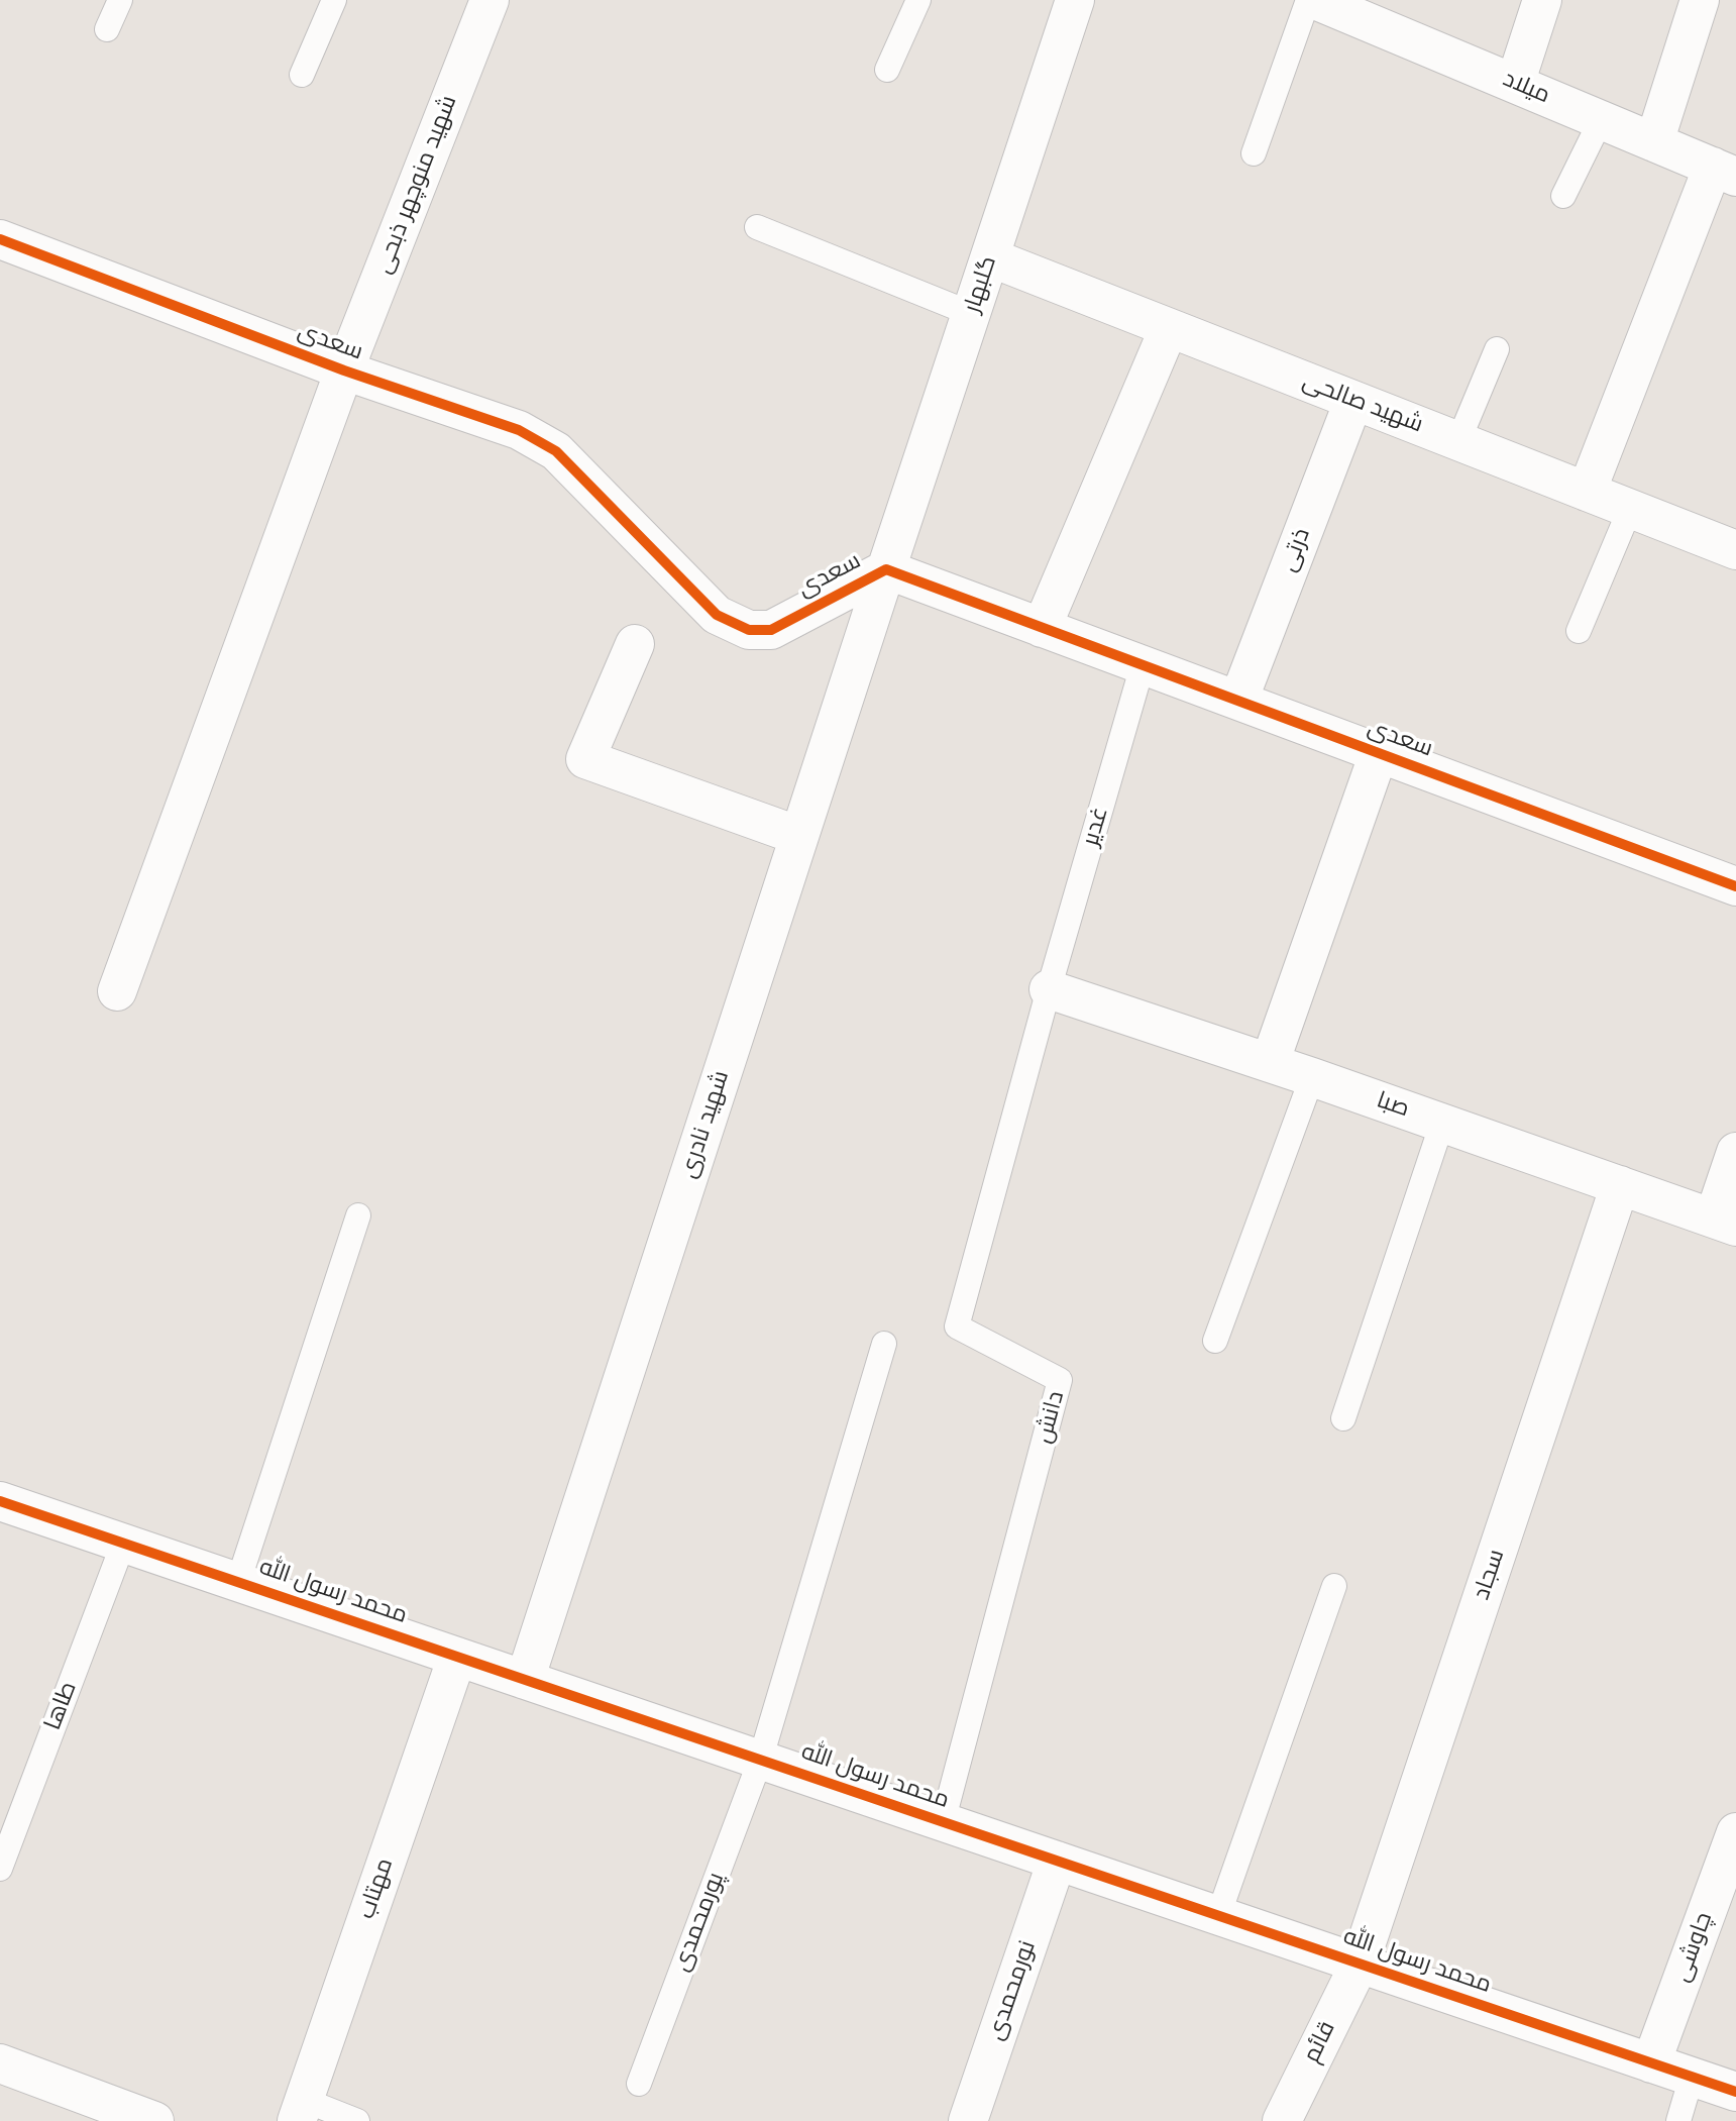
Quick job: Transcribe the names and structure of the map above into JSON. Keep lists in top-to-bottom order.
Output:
{
  "streets": {
    "street": [
      "میلاد",
      "شهید منوچهر ذبحی",
      "گلبهار",
      "سعدی",
      "شهید صالحی",
      "ذرتی",
      "صبا",
      "شهید نادری",
      "سجاد",
      "محمد رسول الله",
      "مهتاب",
      "چاوشی",
      "نورمحمدی",
      "قائم"
    ],
    "lane": [
      "غدیر",
      "دانش",
      "طاها",
      "پورمحمدی"
    ]
  },
  "crossings": [
    ["شهید منوچهر ذبحی", "سعدی"],
    ["گلبهار", "سعدی"],
    ["گلبهار", "شهید صالحی"],
    ["گلبهار", "شهید نادری"],
    ["سعدی", "ذرتی"],
    ["سعدی", "غدیر"],
    ["سعدی", "شهید نادری"],
    ["شهید صالحی", "ذرتی"],
    ["غدیر", "صبا"],
    ["غدیر", "دانش"],
    ["صبا", "دانش"],
    ["صبا", "سجاد"],
    ["شهید نادری", "محمد رسول الله"],
    ["دانش", "محمد رسول الله"],
    ["سجاد", "محمد رسول الله"],
    ["سجاد", "قائم"],
    ["محمد رسول الله", "طاها"],
    ["محمد رسول الله", "مهتاب"],
    ["محمد رسول الله", "پورمحمدی"],
    ["محمد رسول الله", "چاوشی"],
    ["محمد رسول الله", "نورمحمدی"],
    ["محمد رسول الله", "قائم"]
  ]
}
